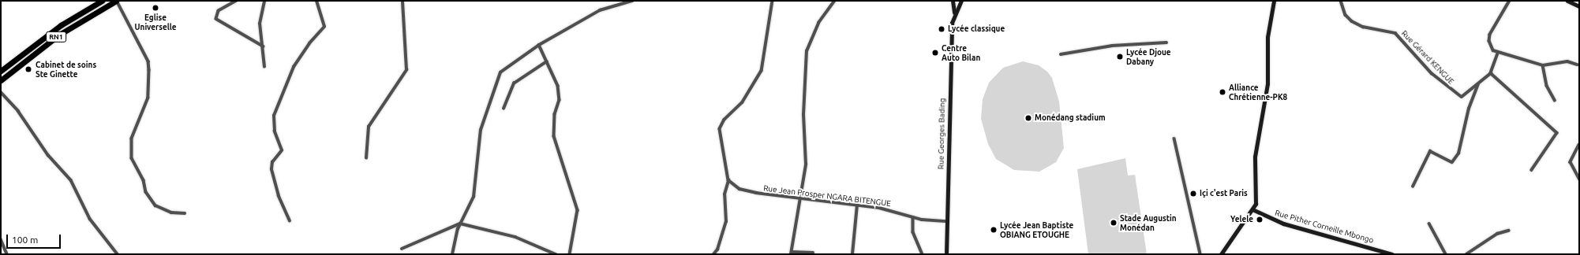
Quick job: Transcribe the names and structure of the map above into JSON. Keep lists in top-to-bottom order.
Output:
{
  "streets": {
    "highway": ["RN1"],
    "street": [
      "Rue Gérard KENGUE",
      "Rue Georges Bading",
      "Rue Jean Prosper NGARA BITENGUE",
      "Rue Pither Corneille Mbongo"
    ]
  },
  "crossings": [
    ["Rue Georges Bading", "Rue Jean Prosper NGARA BITENGUE"]
  ],
  "places": [
    "Eglise Universelle",
    "Lycée classique",
    "Centre Auto Bilan",
    "Lycée Djoue Dabany",
    "Cabinet de soins Ste Ginette",
    "Alliance Chrétienne-PK8",
    "Monédang stadium",
    "Içi c'est Paris",
    "Yelele",
    "Stade Augustin Monédan",
    "Lycée Jean Baptiste OBIANG ETOUGHE"
  ],
  "scale_bar": "100 m"
}
